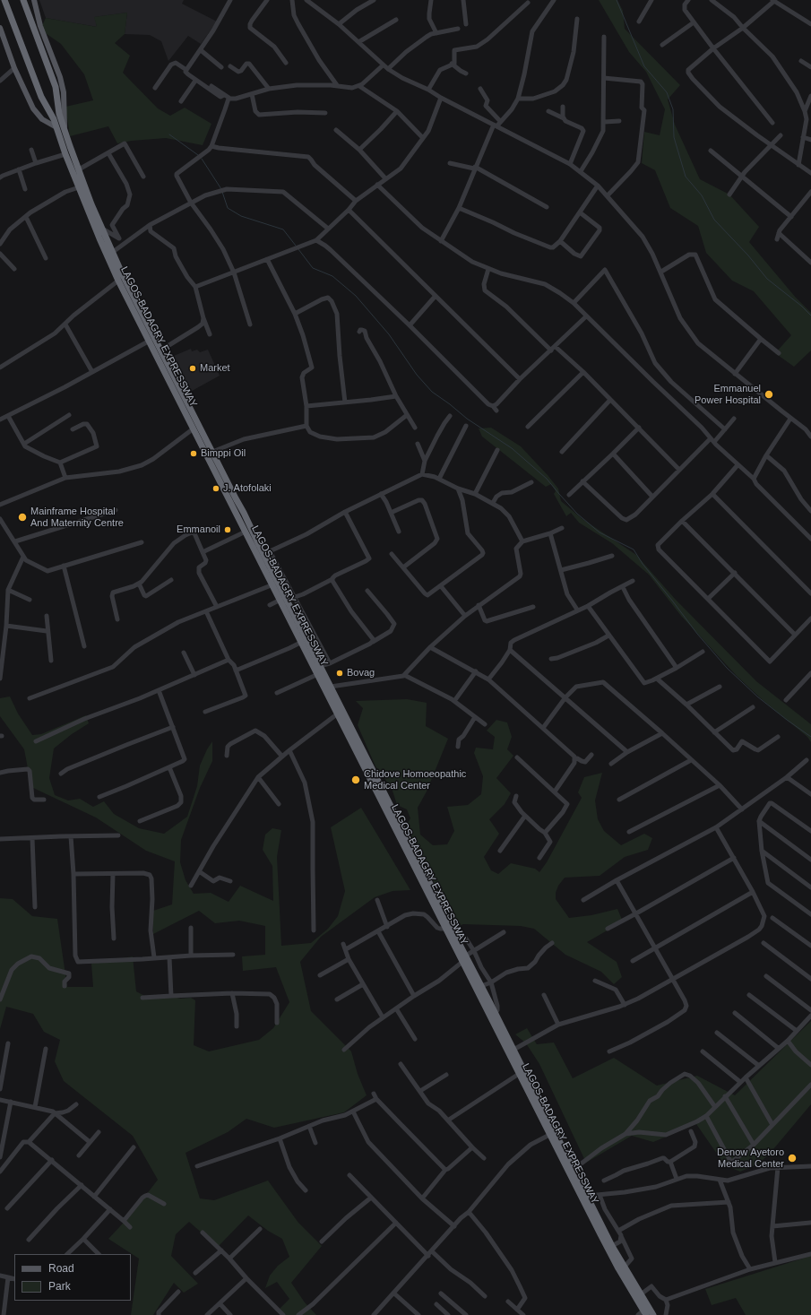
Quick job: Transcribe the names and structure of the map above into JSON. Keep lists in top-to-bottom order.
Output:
{
  "streets": {
    "highway": ["LAGOS-BADAGRY EXPRESSWAY"]
  },
  "places": [
    "Market",
    "Emmanuel Power Hospital",
    "Bimppi Oil",
    "J. Atofolaki",
    "Mainframe Hospital And Maternity Centre",
    "Emmanoil",
    "Bovag",
    "Chidove Homoeopathic Medical Center",
    "Denow Ayetoro Medical Center"
  ],
  "legend": ["Road", "Park"]
}
